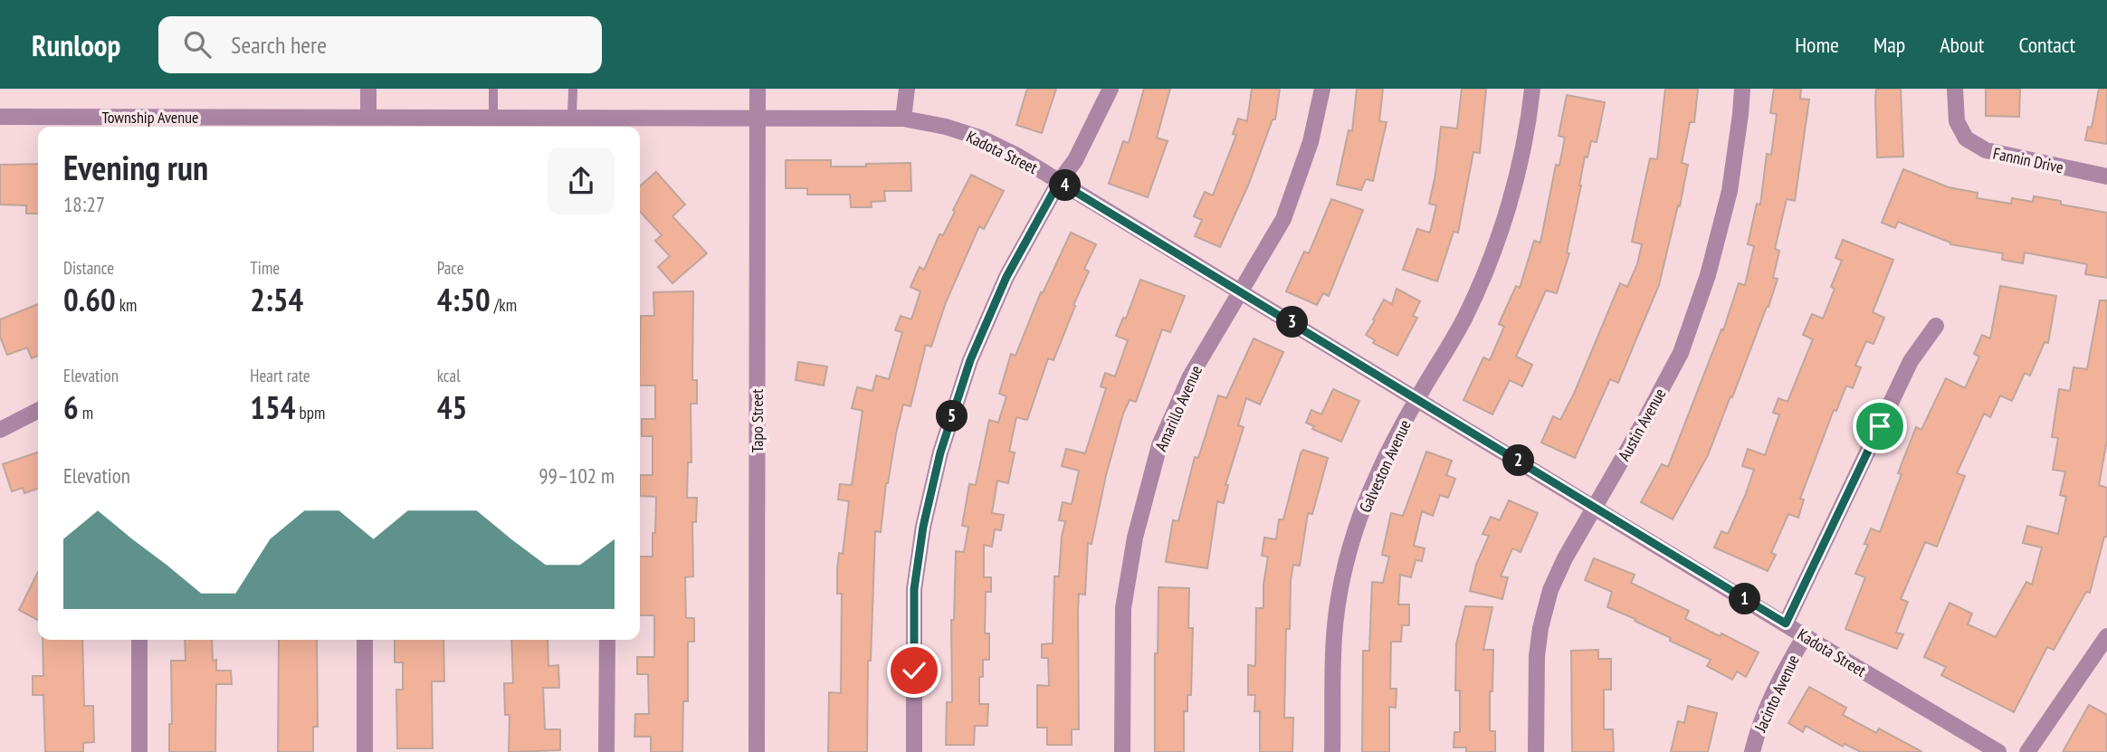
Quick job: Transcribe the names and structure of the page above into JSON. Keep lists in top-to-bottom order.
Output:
{
  "streets": {
    "street": [
      "Township Avenue",
      "Kadota Street",
      "Fannin Drive",
      "Amarillo Avenue",
      "Tapo Street",
      "Austin Avenue",
      "Galveston Avenue",
      "Jacinto Avenue"
    ]
  },
  "crossings": [
    ["Township Avenue", "Kadota Street"],
    ["Township Avenue", "Tapo Street"],
    ["Kadota Street", "Amarillo Avenue"],
    ["Kadota Street", "Tapo Street"],
    ["Kadota Street", "Austin Avenue"],
    ["Kadota Street", "Galveston Avenue"],
    ["Kadota Street", "Jacinto Avenue"]
  ],
  "page": {
    "header": "Runloop",
    "search": "Search here",
    "nav": [
      "Home",
      "Map",
      "About",
      "Contact"
    ],
    "heading": ["Evening run", "18:27"],
    "pins": [
      "4",
      "3",
      "5",
      "2",
      "1"
    ],
    "stats": [
      ["Distance", "0.60 km"],
      ["Time", "2:54"],
      ["Pace", "4:50 /km"],
      ["Elevation", "6 m"],
      ["Heart rate", "154 bpm"],
      ["kcal", "45"]
    ],
    "chart": ["Elevation", "99–102 m"]
  }
}
